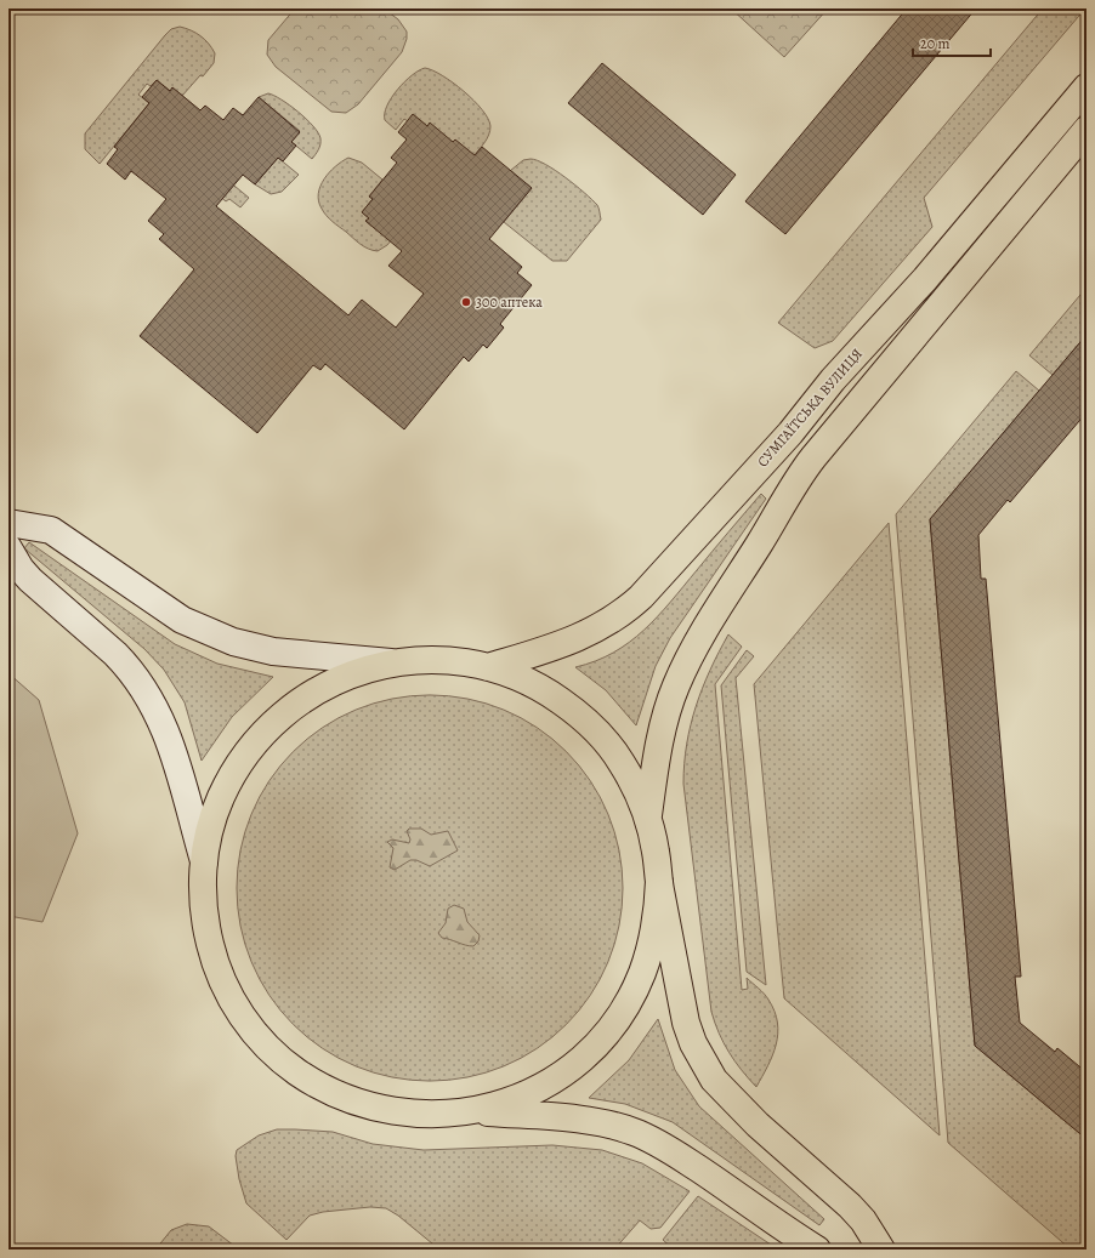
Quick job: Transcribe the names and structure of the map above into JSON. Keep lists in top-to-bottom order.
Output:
{
  "streets": {
    "main road": ["СУМГАЇТСЬКА ВУЛИЦЯ"]
  },
  "places": ["300 аптека"],
  "scale_bar": "20 m"
}
